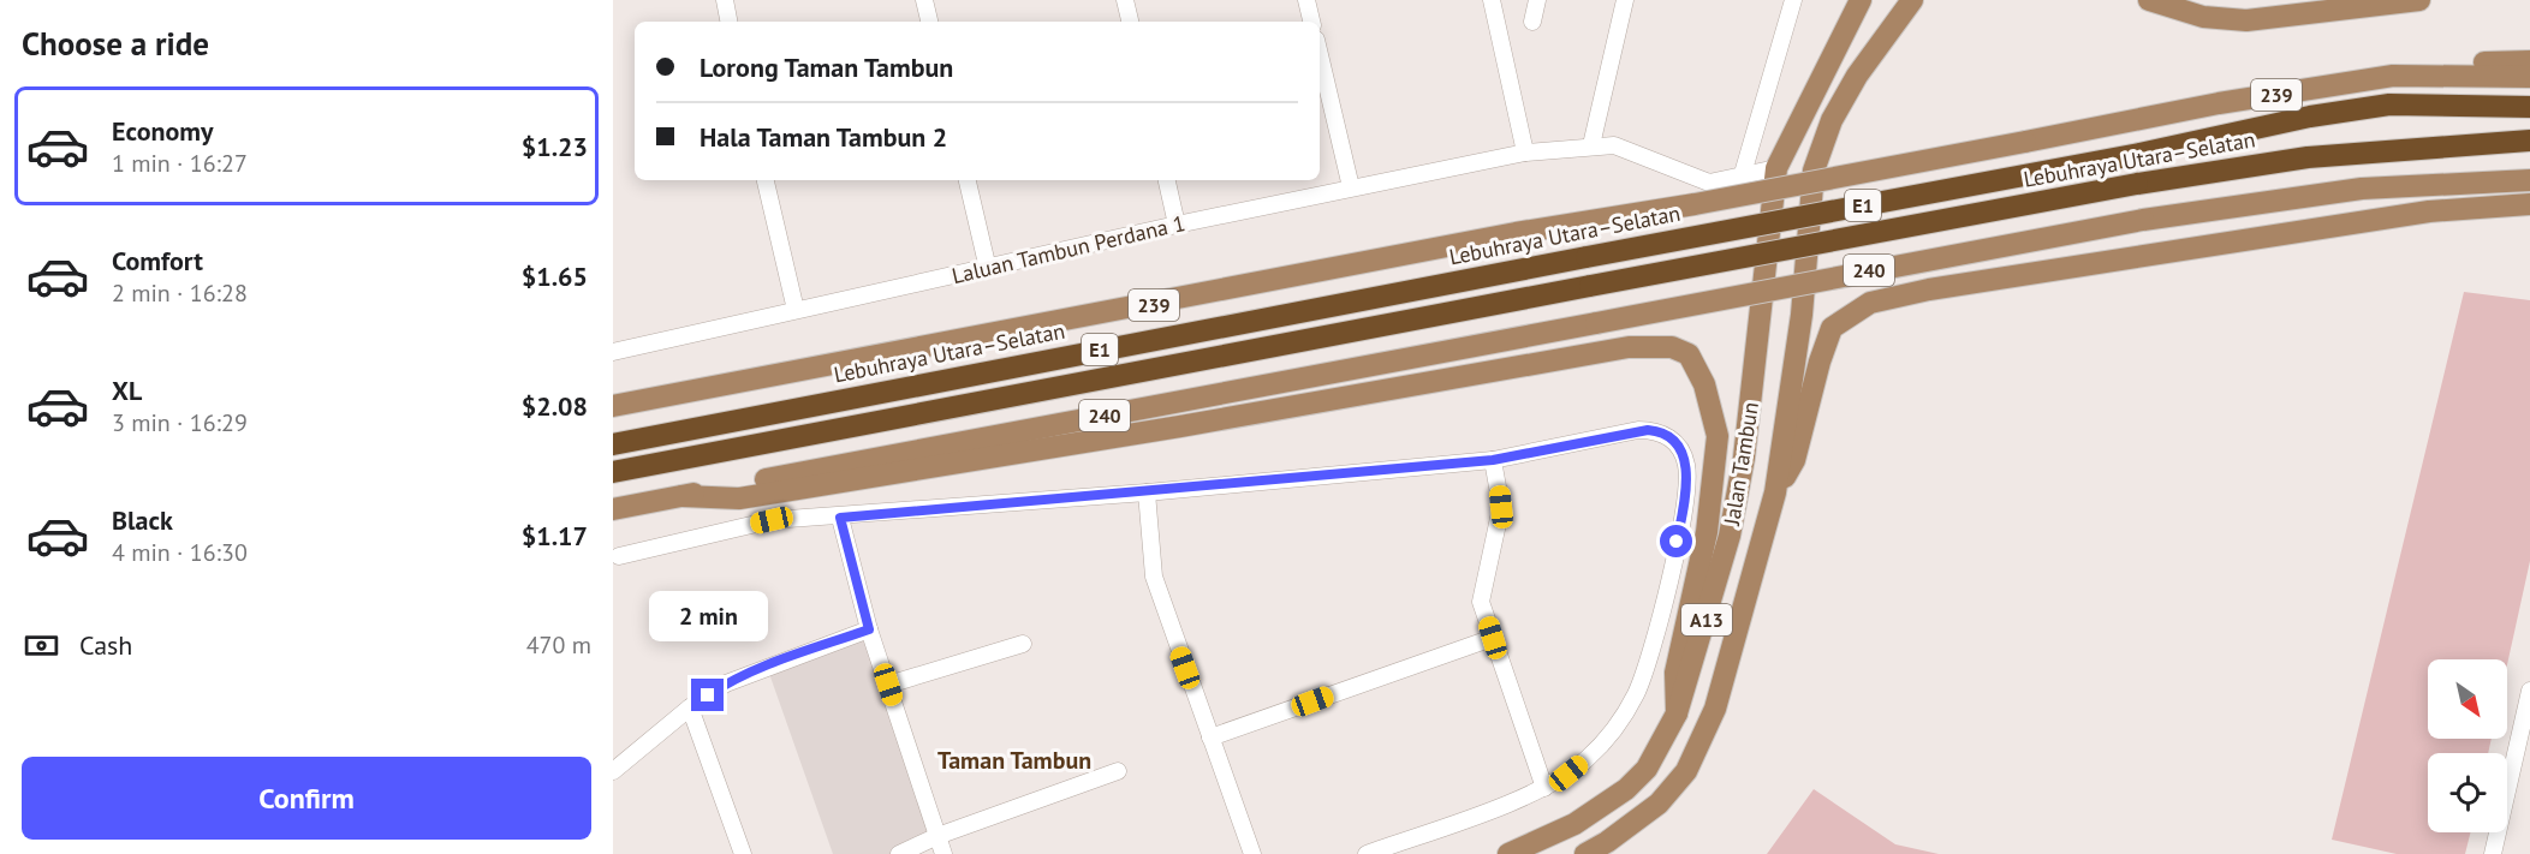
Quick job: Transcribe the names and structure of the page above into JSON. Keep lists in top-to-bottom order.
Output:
{
  "streets": {
    "highway": ["Lebuhraya Utara–Selatan", "E1"],
    "main road": [
      "239",
      "240",
      "Jalan Tambun",
      "A13"
    ],
    "street": ["Laluan Tambun Perdana 1"]
  },
  "crossings": [
    ["Laluan Tambun Perdana 1", "Jalan Tambun"]
  ],
  "districts": ["Taman Tambun"],
  "north": "bottom right",
  "page": {
    "heading": "Choose a ride",
    "banner": ["Lorong Taman Tambun", "Hala Taman Tambun 2"],
    "list": [
      {
        "name": "Economy",
        "note": "1 min · 16:27",
        "value": "$1.23"
      },
      {
        "name": "Comfort",
        "note": "2 min · 16:28",
        "value": "$1.65"
      },
      {
        "name": "XL",
        "note": "3 min · 16:29",
        "value": "$2.08"
      },
      {
        "name": "Black",
        "note": "4 min · 16:30",
        "value": "$1.17"
      }
    ],
    "bubble": "2 min",
    "pay": ["Cash", "470 m"],
    "buttons": "Confirm"
  }
}
